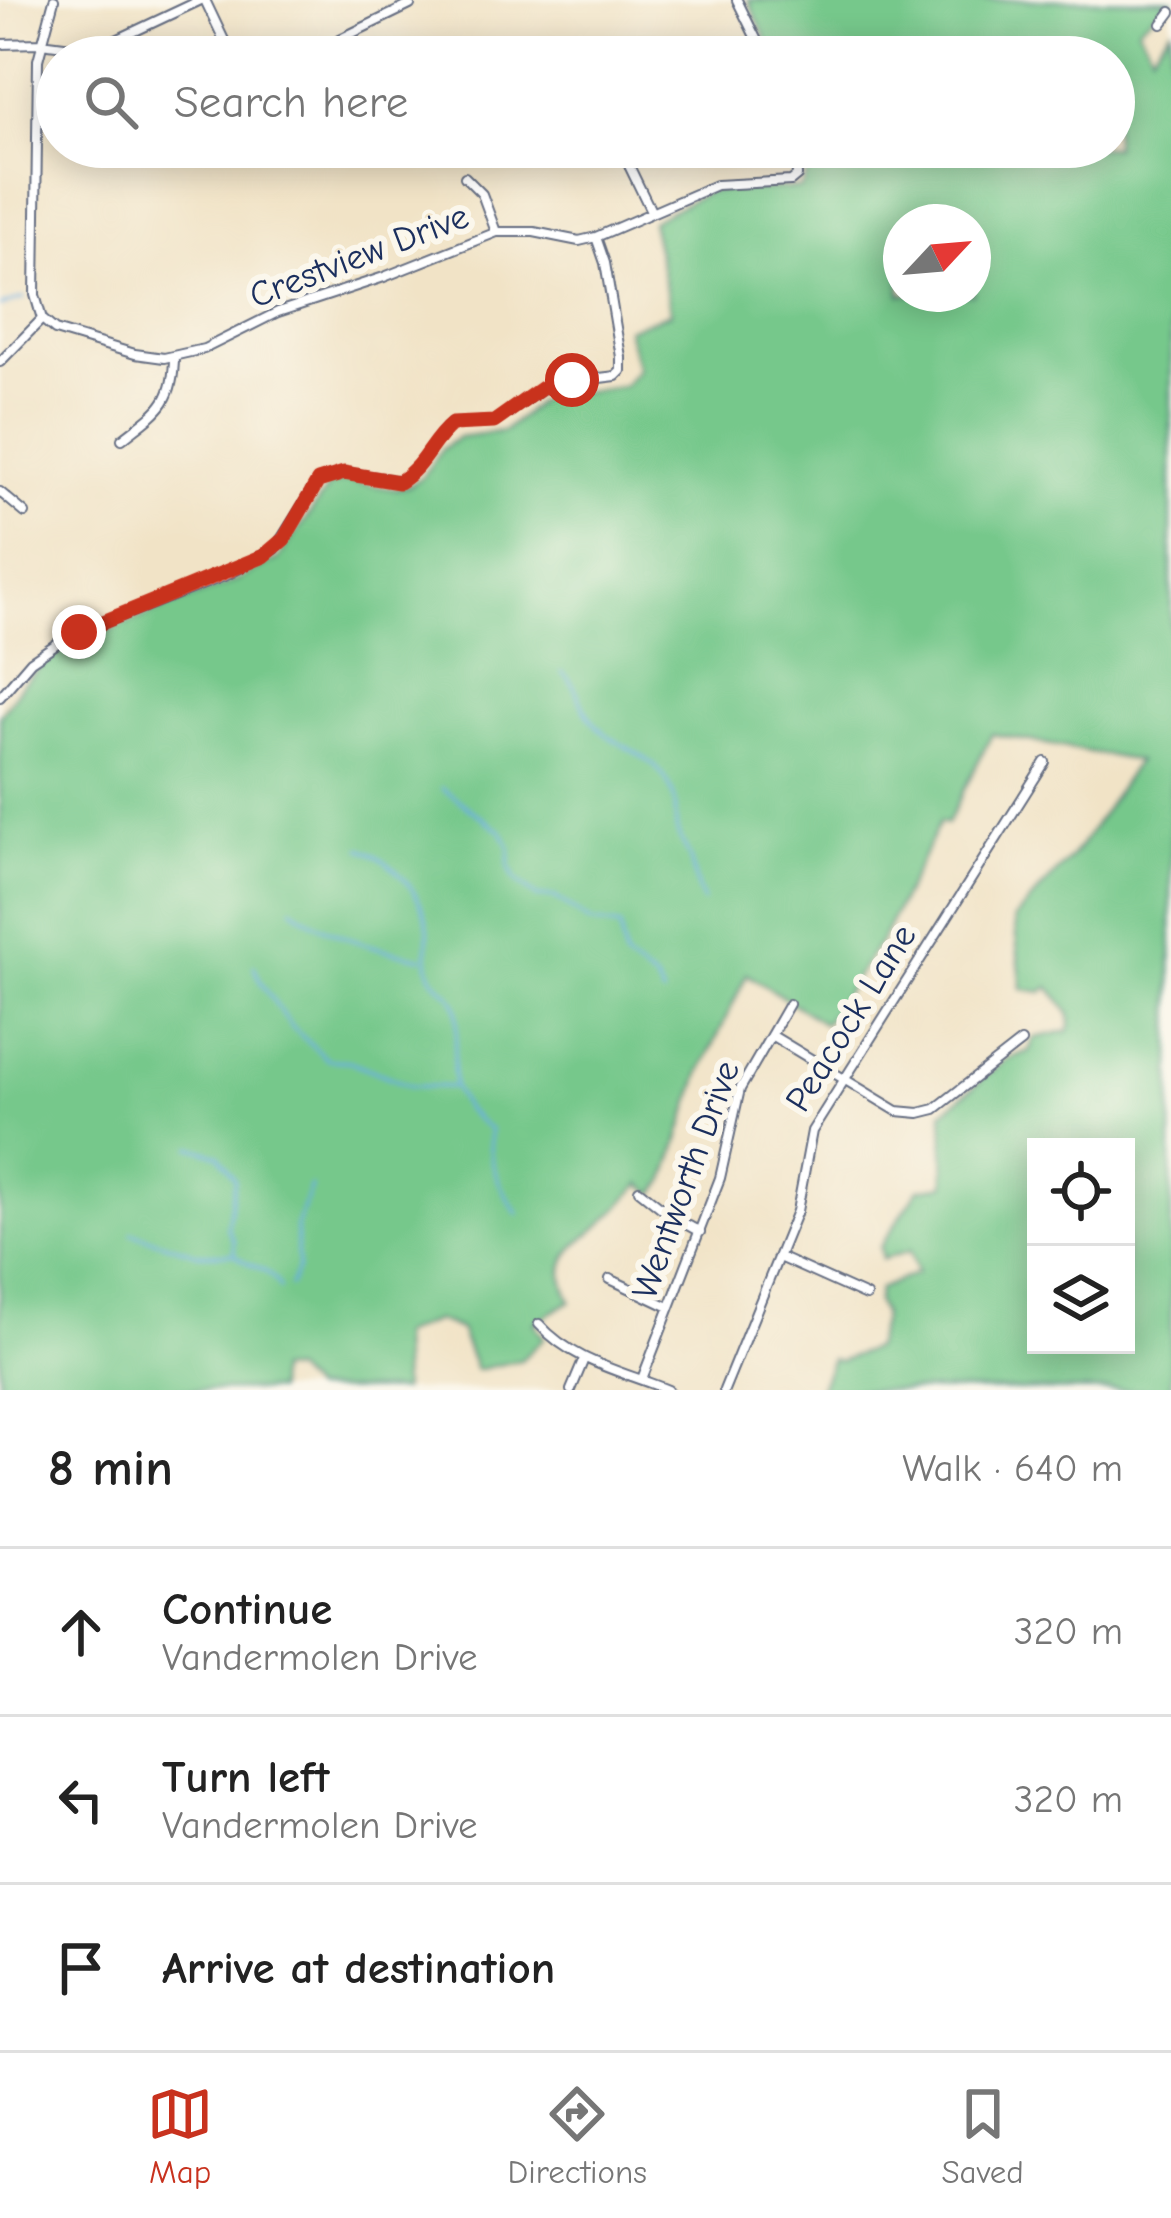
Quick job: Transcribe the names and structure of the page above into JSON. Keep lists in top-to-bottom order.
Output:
{
  "streets": {
    "street": ["Crestview Drive", "Peacock Lane", "Wentworth Drive"]
  },
  "north": "top right",
  "page": {
    "search": "Search here",
    "heading": ["8 min", "Walk · 640 m"],
    "list": [
      ["Continue", "Vandermolen Drive", "320 m"],
      ["Turn left", "Vandermolen Drive", "320 m"],
      "Arrive at destination"
    ],
    "nav": ["Map", "Directions", "Saved"]
  }
}
